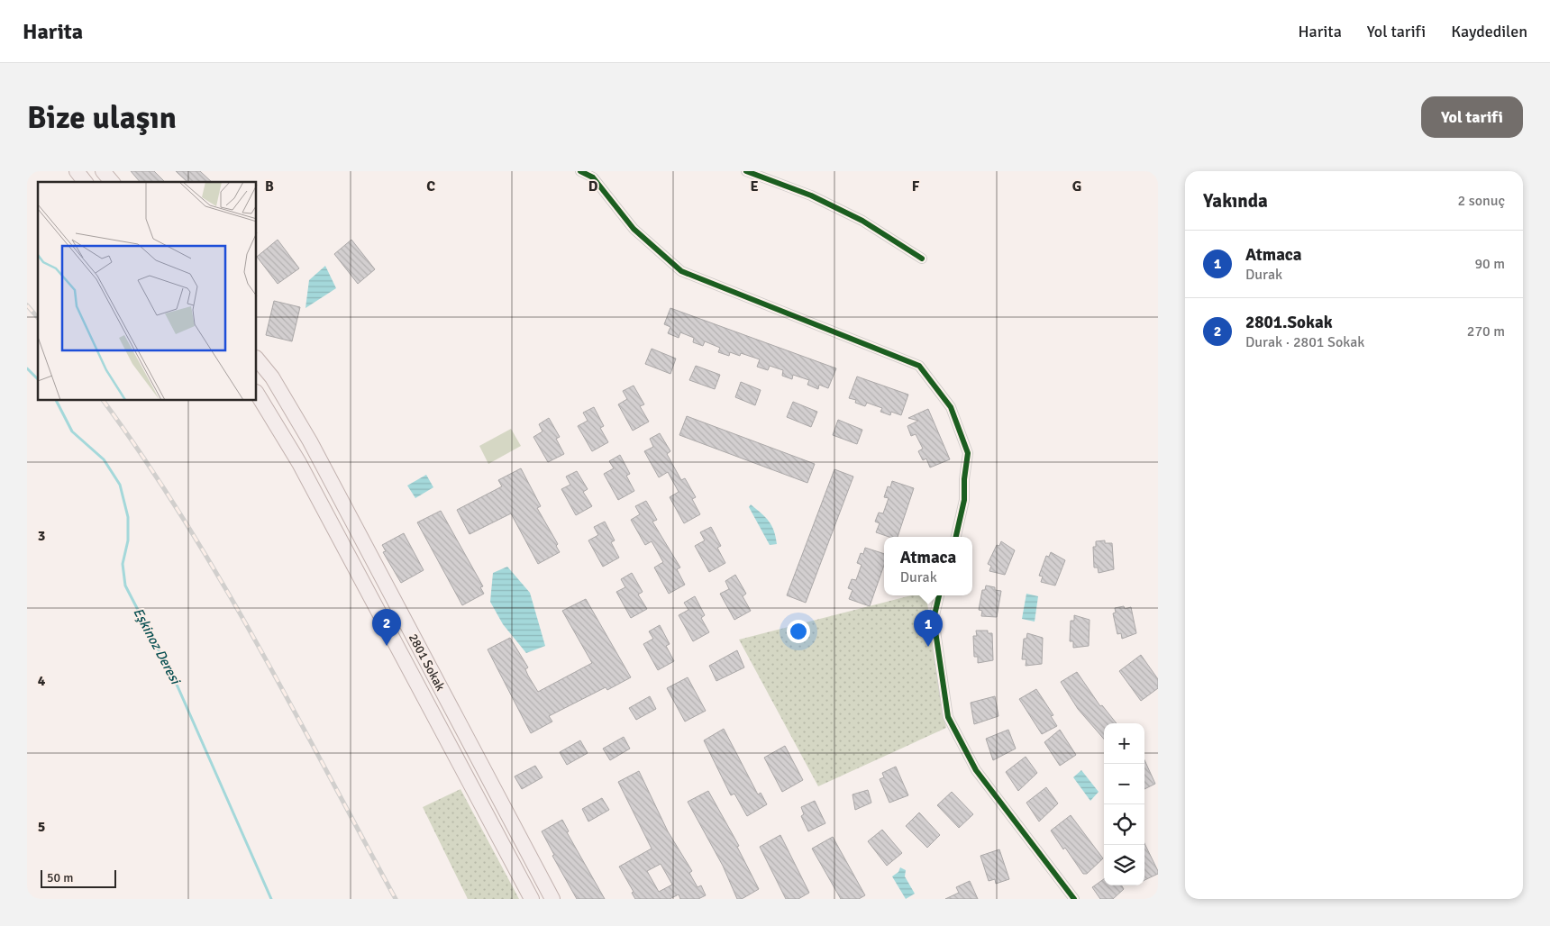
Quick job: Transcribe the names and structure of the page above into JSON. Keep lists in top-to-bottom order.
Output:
{
  "streets": {
    "main road": ["2801 Sokak"]
  },
  "water": ["Eşkinoz Deresi"],
  "scale_bar": "50 m",
  "page": {
    "header": "Harita",
    "nav": ["Harita", "Yol tarifi", "Kaydedilen"],
    "buttons": "Yol tarifi",
    "title": "Bize ulaşın",
    "heading": ["Yakında", "2 sonuç"],
    "list": [
      {
        "mark": "1",
        "name": "Atmaca",
        "note": "Durak",
        "value": "90 m"
      },
      {
        "mark": "2",
        "name": "2801.Sokak",
        "note": "Durak · 2801 Sokak",
        "value": "270 m"
      }
    ],
    "popup": ["Atmaca", "Durak"],
    "pins": ["2", "1"],
    "map_buttons": ["+", "−"],
    "scale": "50 m"
  },
  "grid": {
    "columns": [
      "B",
      "C",
      "D",
      "E",
      "F",
      "G"
    ],
    "rows": ["3", "4", "5"]
  }
}
